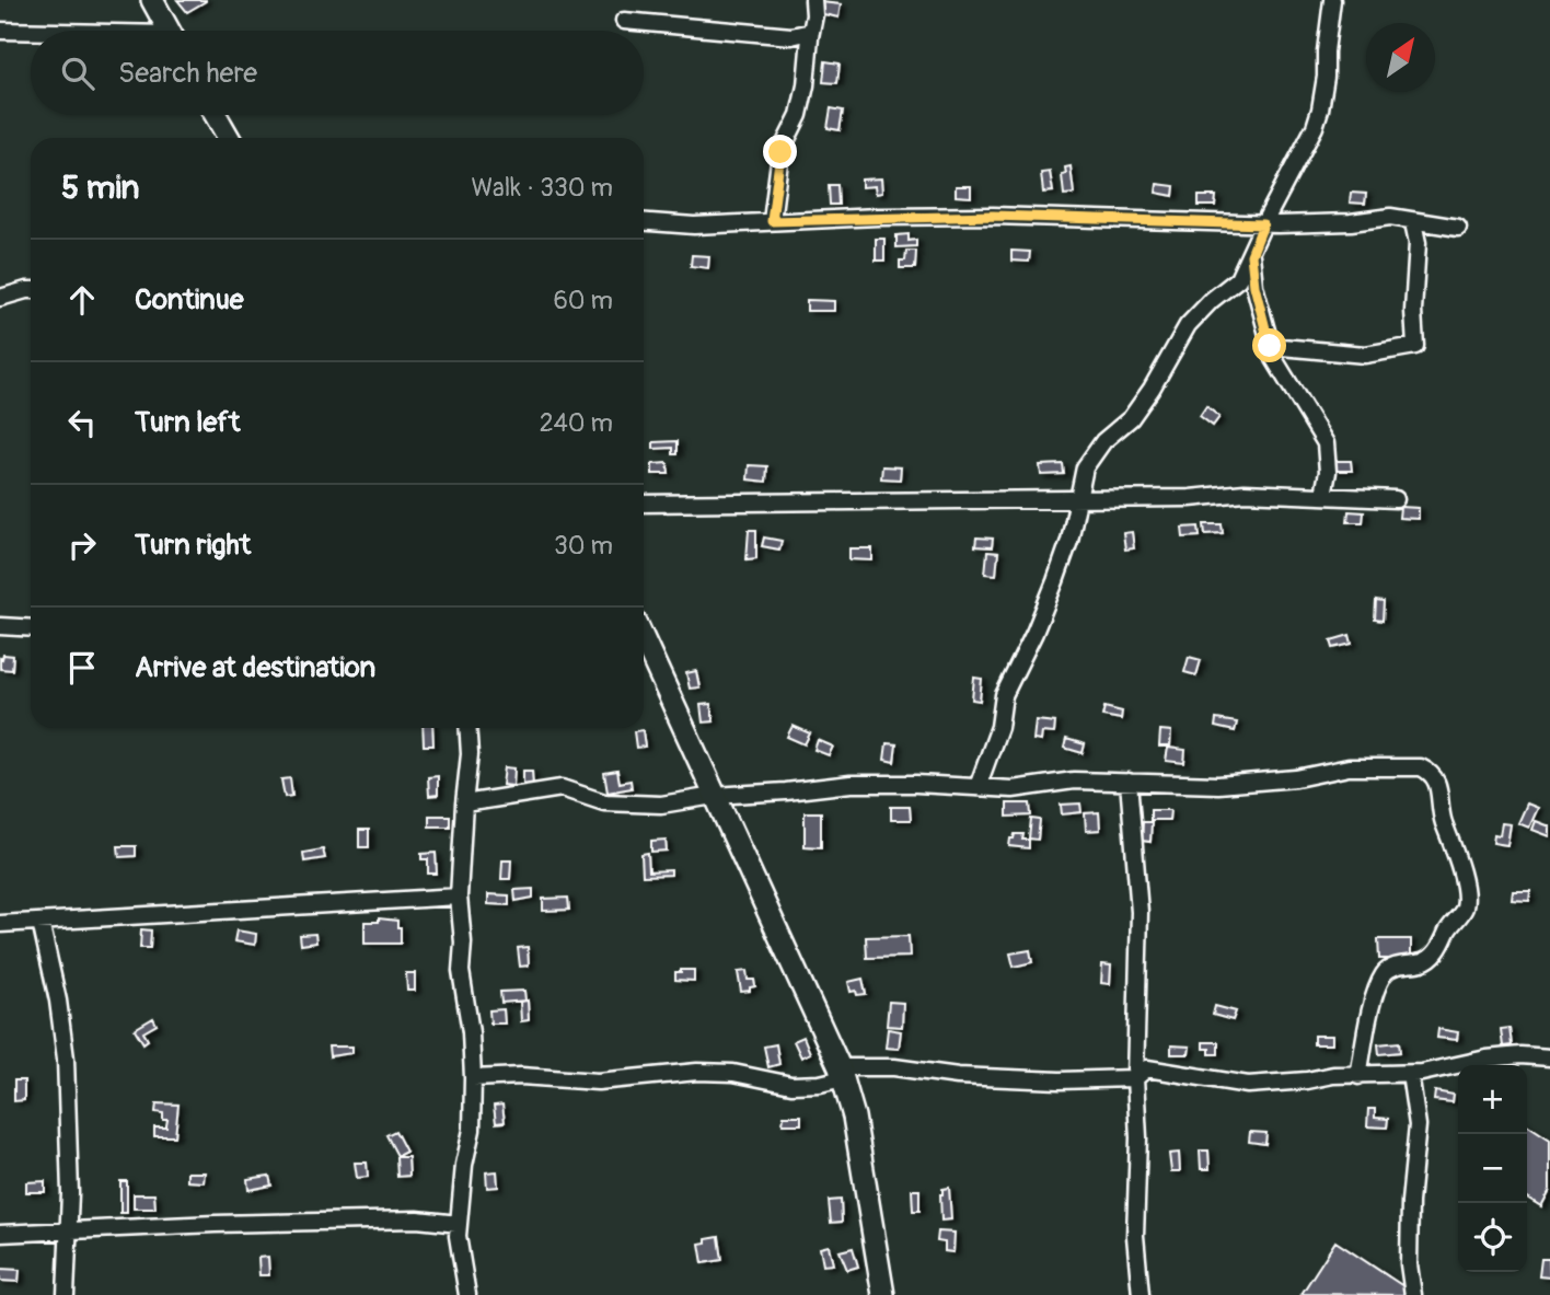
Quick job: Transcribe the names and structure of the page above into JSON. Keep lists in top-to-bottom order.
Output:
{
  "north": "top right",
  "page": {
    "search": "Search here",
    "heading": ["5 min", "Walk · 330 m"],
    "list": [
      ["Continue", "60 m"],
      ["Turn left", "240 m"],
      ["Turn right", "30 m"],
      "Arrive at destination"
    ],
    "map_buttons": ["+", "−"]
  }
}
